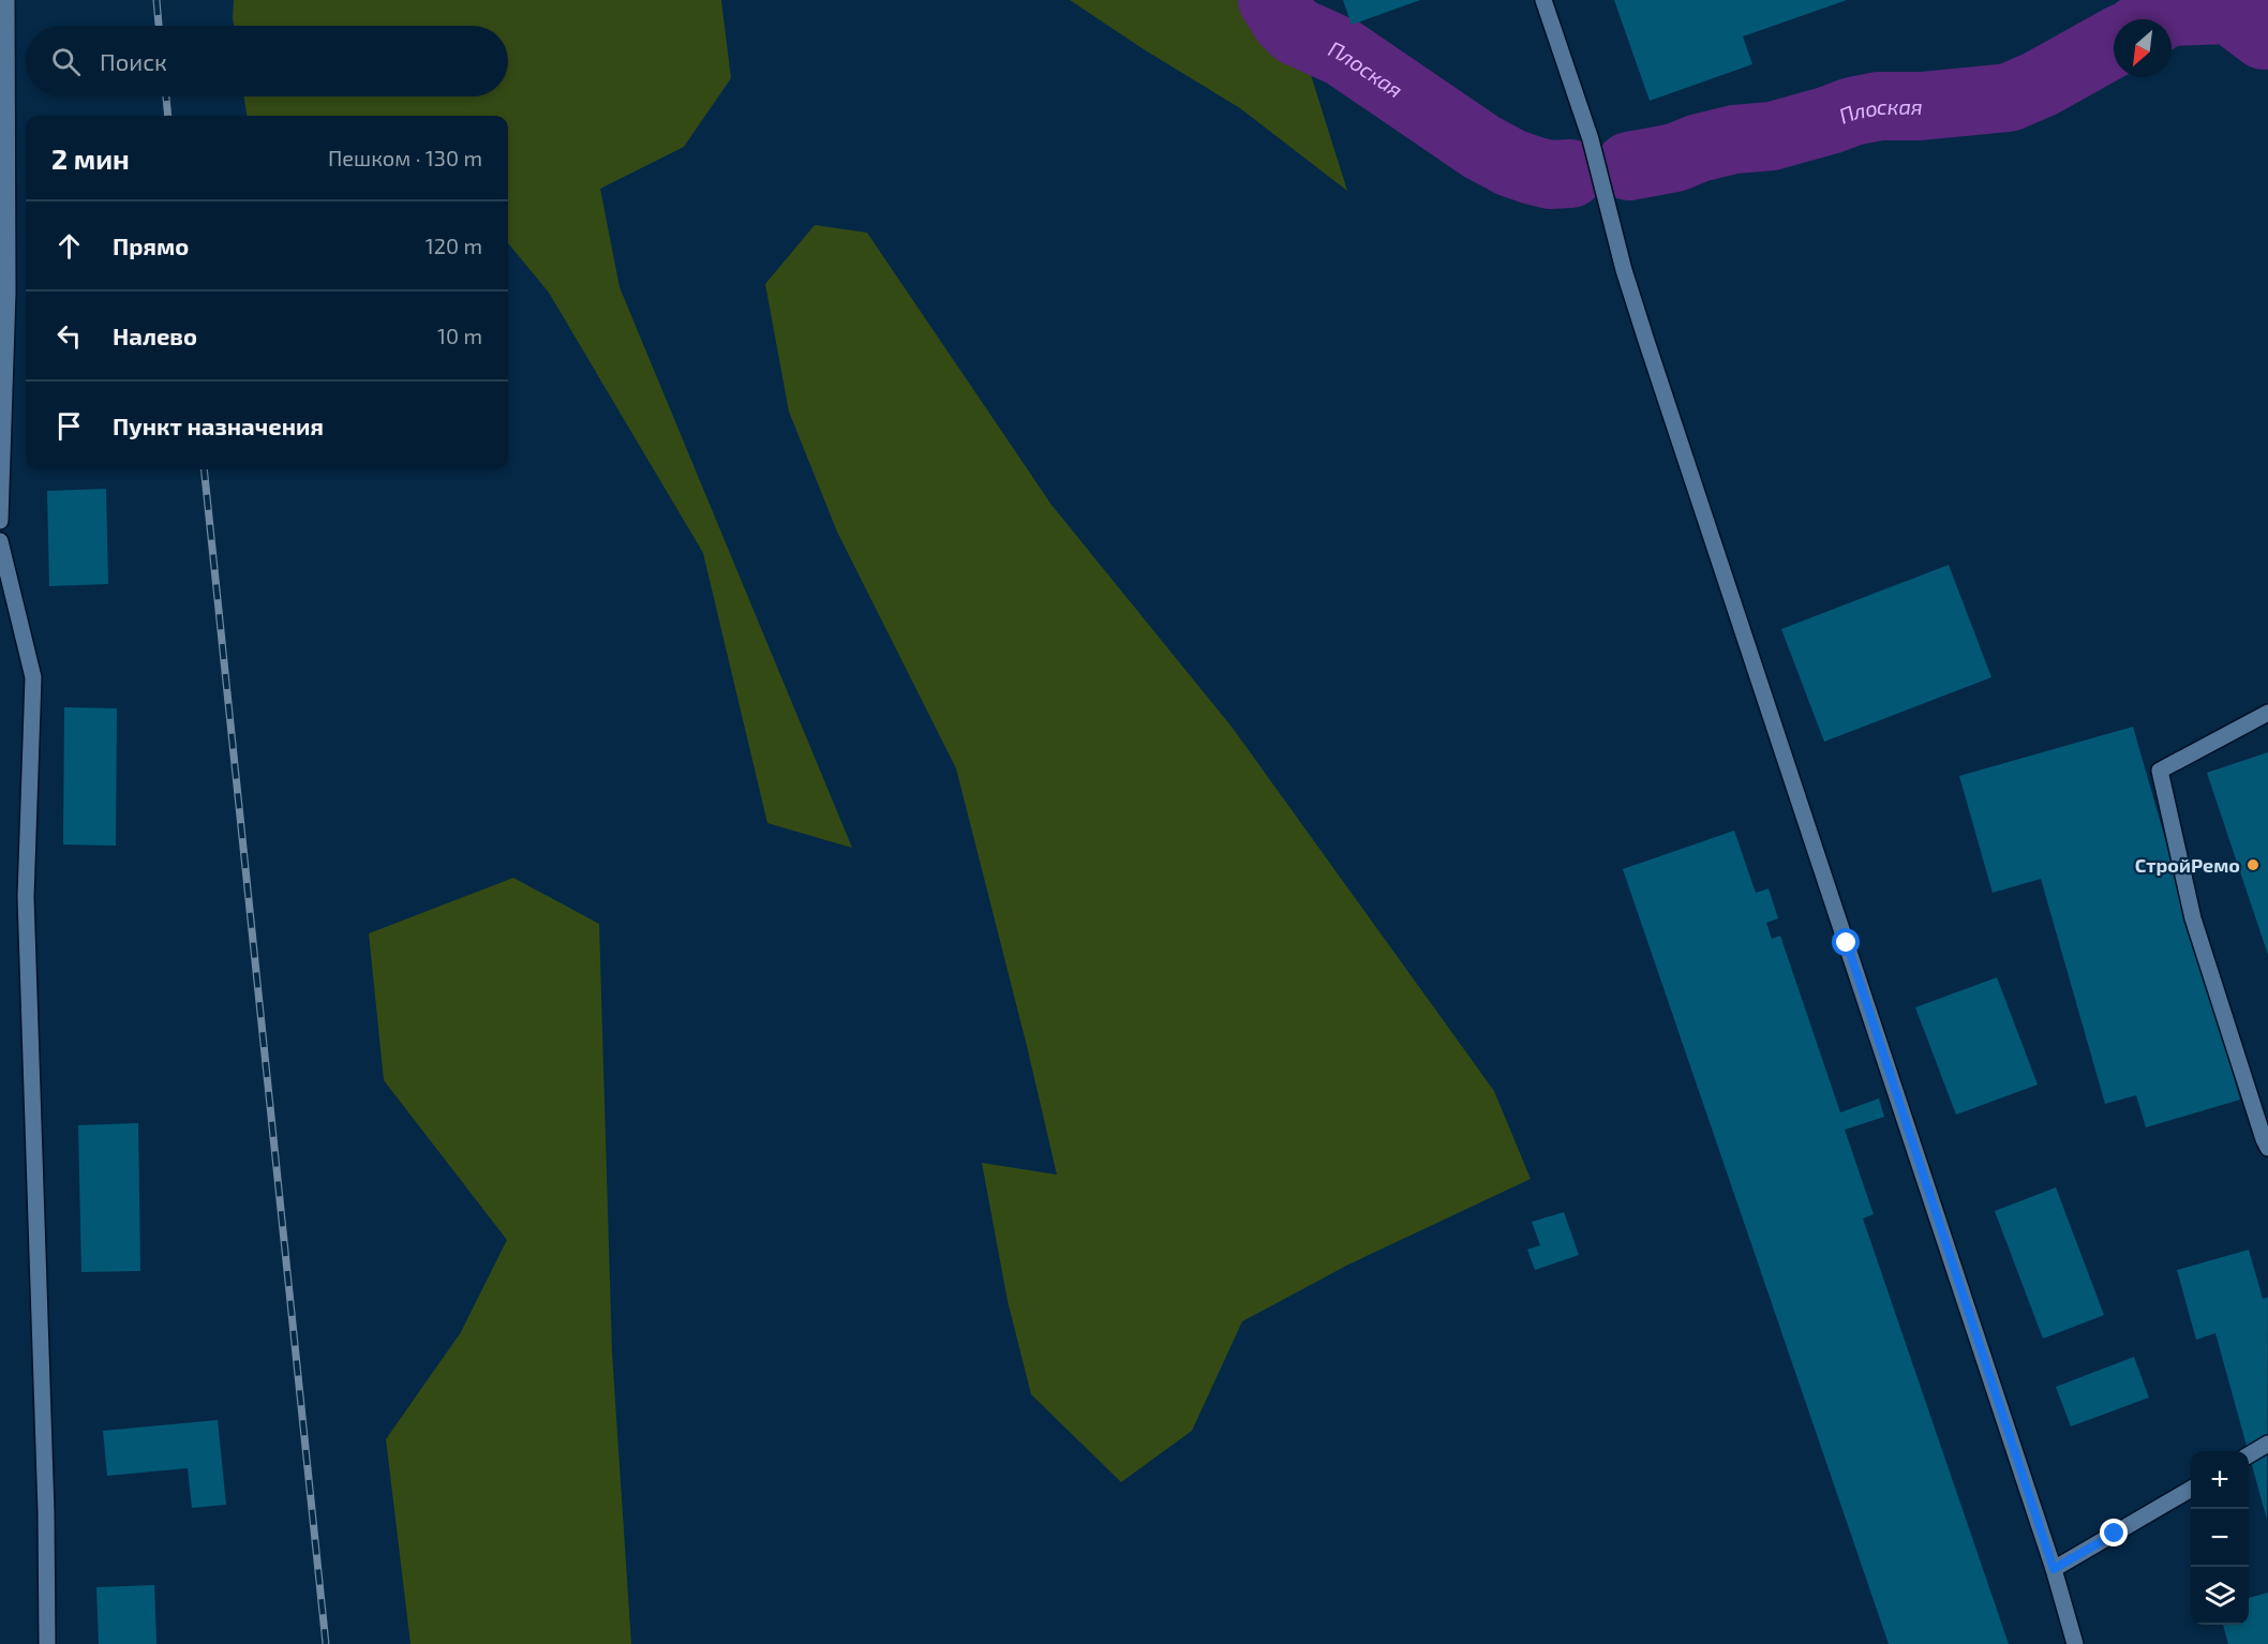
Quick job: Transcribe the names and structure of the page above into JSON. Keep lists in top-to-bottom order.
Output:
{
  "water": ["Плоская"],
  "places": ["СтройРемо"],
  "north": "bottom left",
  "page": {
    "search": "Поиск",
    "heading": ["2 мин", "Пешком · 130 m"],
    "list": [
      ["Прямо", "120 m"],
      ["Налево", "10 m"],
      "Пункт назначения"
    ],
    "map_buttons": ["+", "−"]
  }
}
